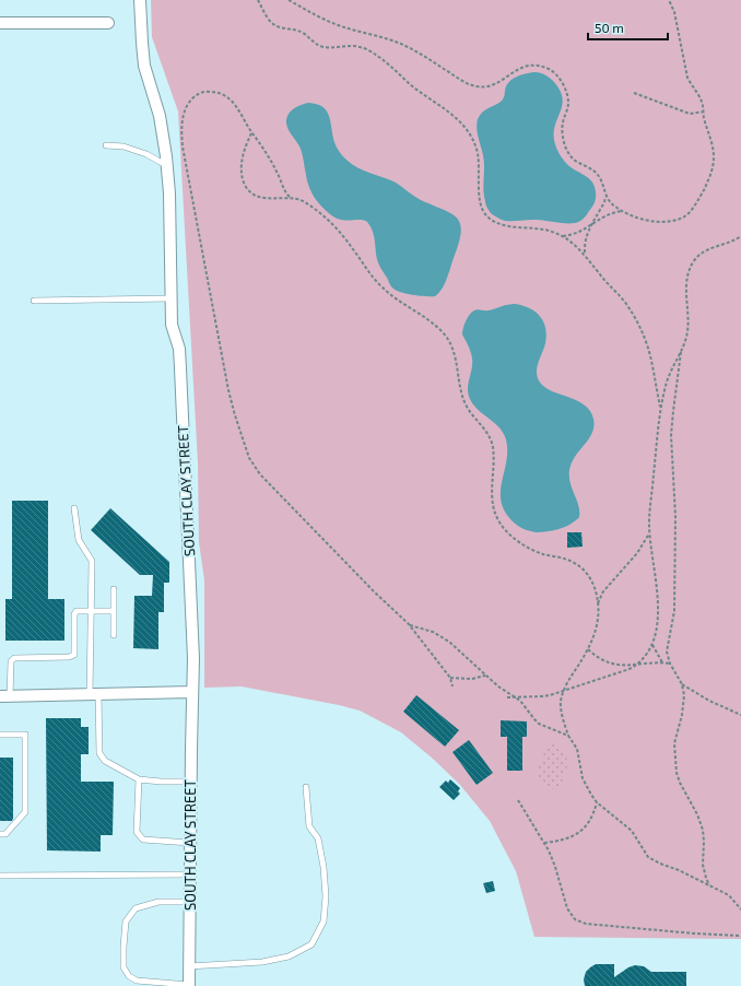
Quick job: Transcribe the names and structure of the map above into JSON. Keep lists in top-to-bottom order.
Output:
{
  "streets": {
    "street": ["SOUTH CLAY STREET"]
  },
  "scale_bar": "50 m"
}
